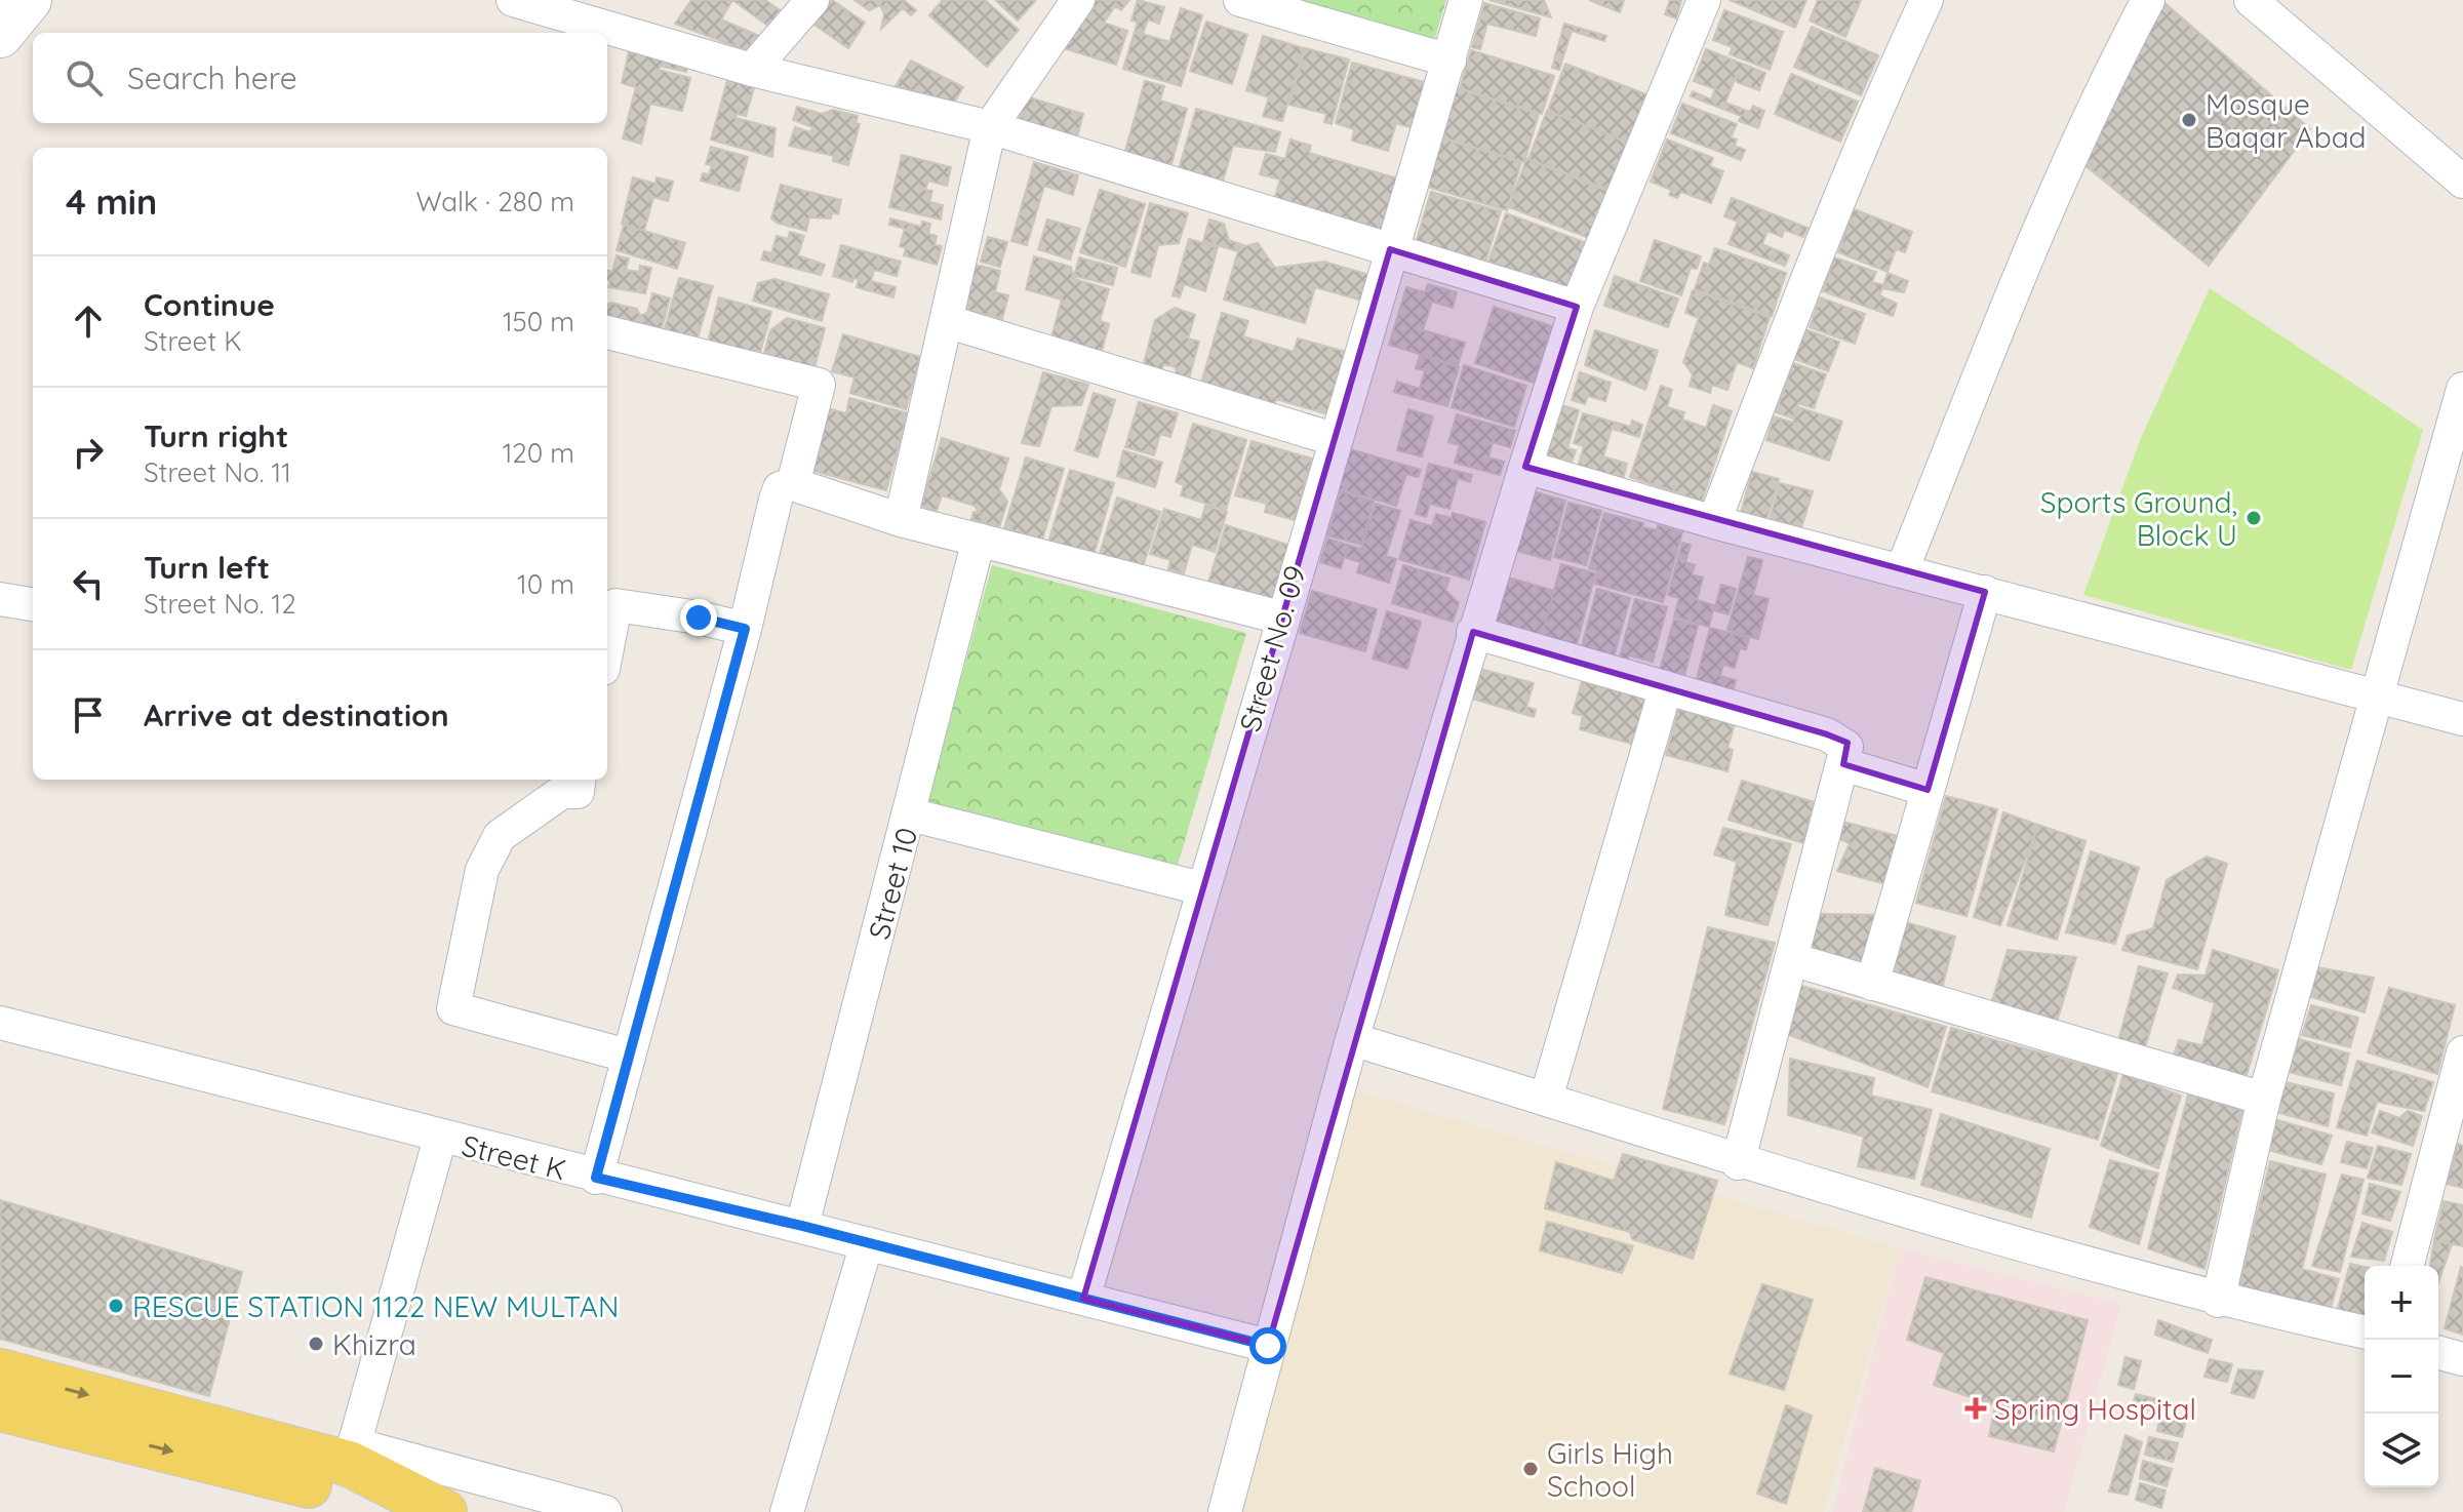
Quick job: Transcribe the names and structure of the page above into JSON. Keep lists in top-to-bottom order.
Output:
{
  "streets": {
    "street": ["Street No. 09", "Street 10", "Street K"]
  },
  "crossings": [
    ["Street No. 09", "Street K"],
    ["Street 10", "Street K"]
  ],
  "places": {
    "other": [
      "Mosque Baqar Abad",
      "Sports Ground, Block U",
      "RESCUE STATION 1122 NEW MULTAN",
      "Khizra",
      "Girls High School"
    ],
    "health": ["Spring Hospital"]
  },
  "page": {
    "search": "Search here",
    "heading": ["4 min", "Walk · 280 m"],
    "list": [
      ["Continue", "Street K", "150 m"],
      ["Turn right", "Street No. 11", "120 m"],
      ["Turn left", "Street No. 12", "10 m"],
      "Arrive at destination"
    ],
    "map_buttons": ["+", "−"]
  }
}
